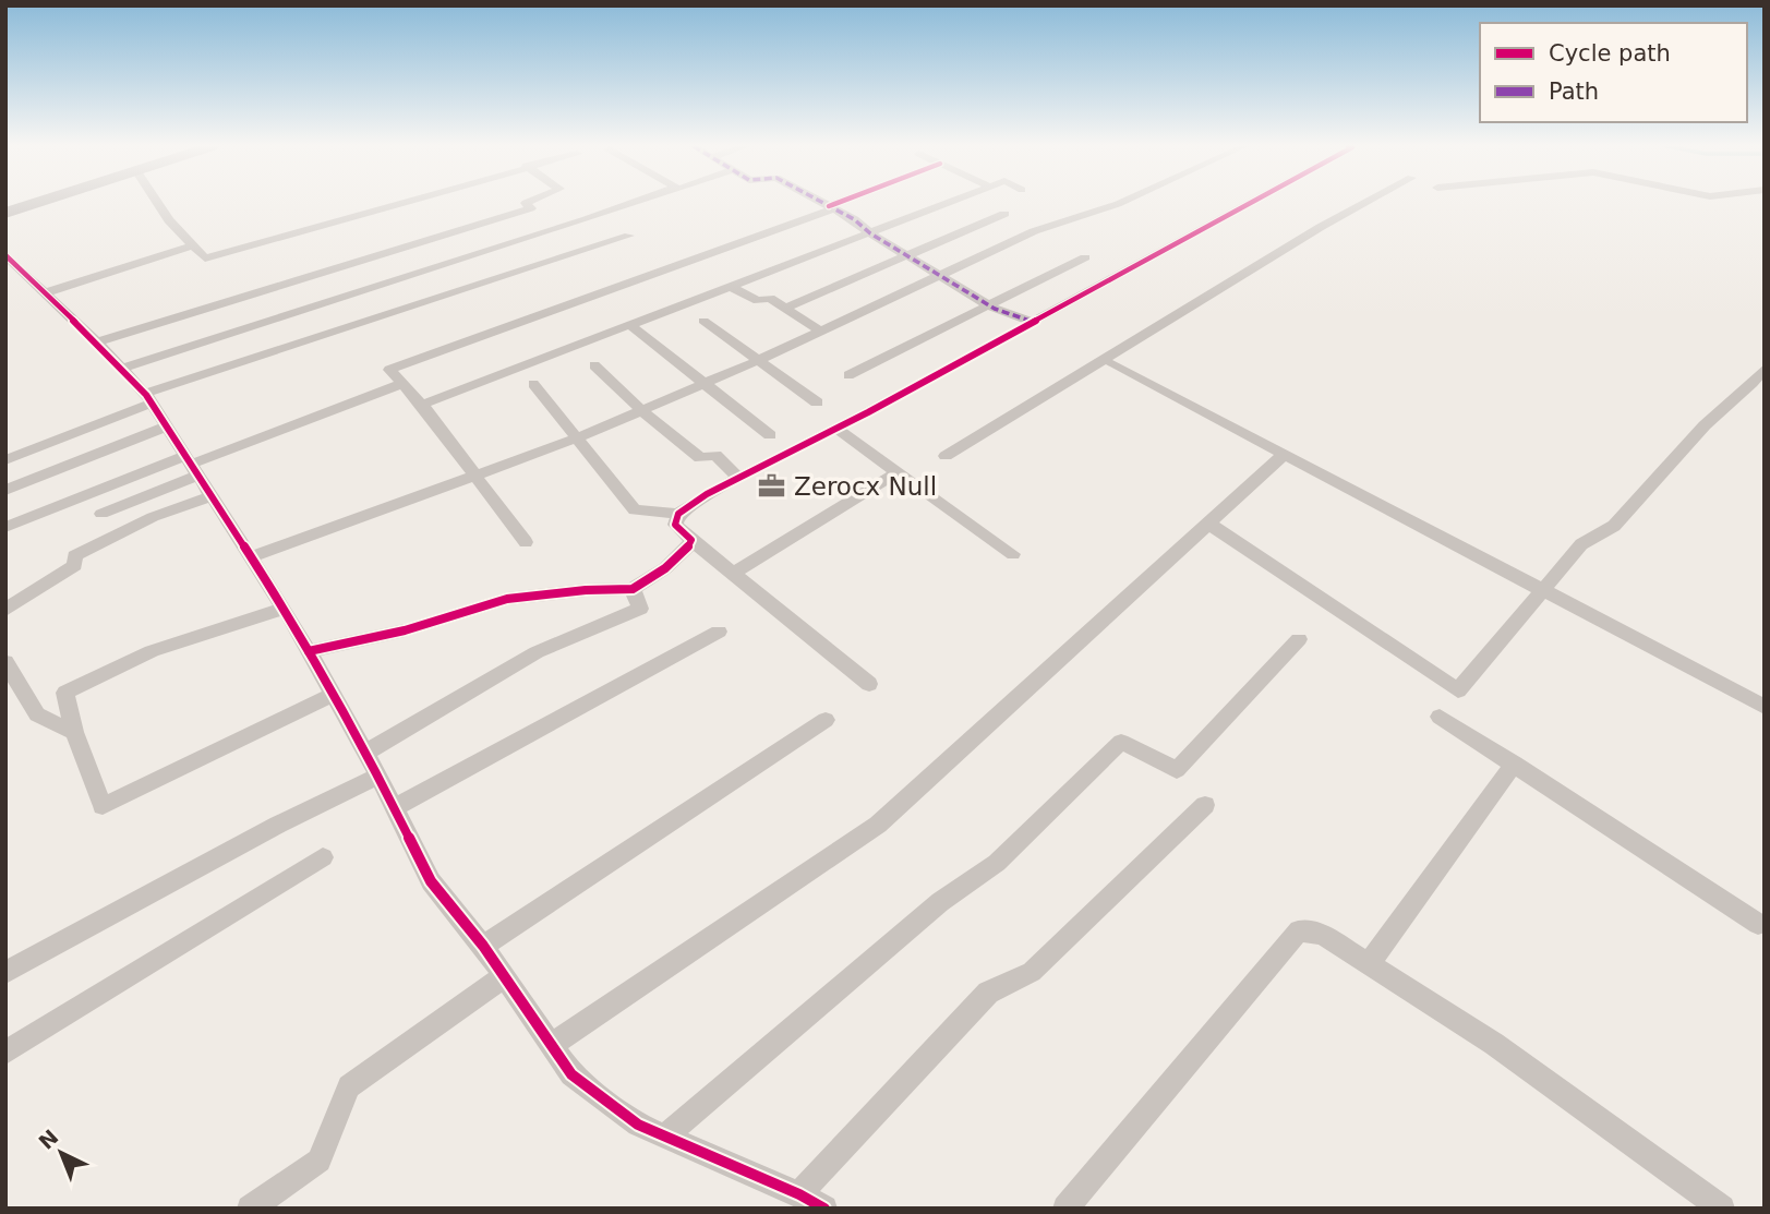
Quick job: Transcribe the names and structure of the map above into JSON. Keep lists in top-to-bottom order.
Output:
{
  "places": {
    "office": ["Zerocx Null"]
  },
  "legend": ["Cycle path", "Path"],
  "north": "top left"
}
